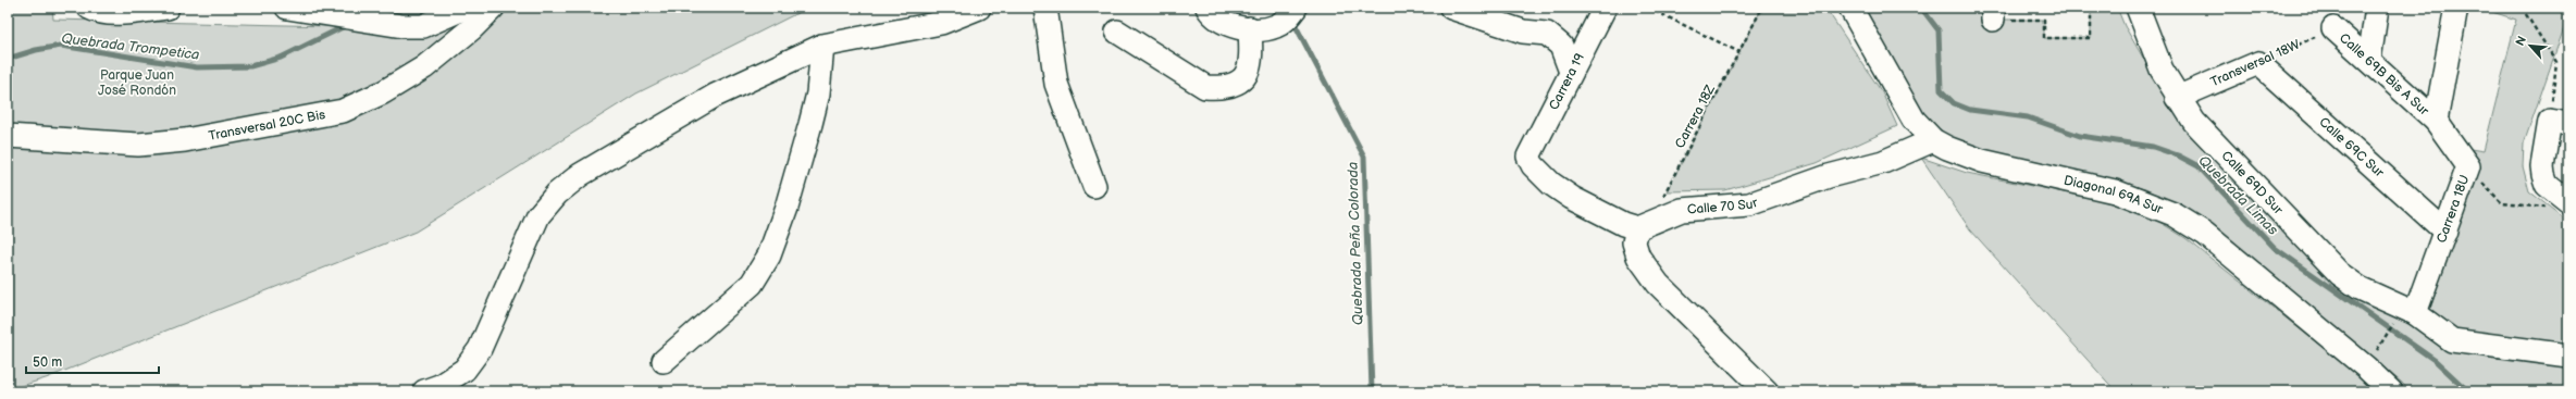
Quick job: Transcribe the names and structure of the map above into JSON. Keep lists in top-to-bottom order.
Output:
{
  "streets": {
    "street": [
      "Transversal 18W",
      "Calle 69B Bis A Sur",
      "Carrera 19",
      "Transversal 20C Bis",
      "Calle 69C Sur",
      "Calle 69D Sur",
      "Diagonal 69A Sur",
      "Calle 70 Sur",
      "Carrera 18U"
    ],
    "path": ["Carrera 18Z"]
  },
  "crossings": [
    ["Transversal 18W", "Calle 69B Bis A Sur"],
    ["Transversal 18W", "Calle 69C Sur"],
    ["Transversal 18W", "Calle 69D Sur"],
    ["Calle 69B Bis A Sur", "Carrera 18U"],
    ["Carrera 19", "Calle 70 Sur"],
    ["Calle 69C Sur", "Carrera 18U"],
    ["Calle 69D Sur", "Carrera 18U"],
    ["Diagonal 69A Sur", "Calle 70 Sur"]
  ],
  "water": ["Quebrada Trompetica", "Quebrada Limas", "Quebrada Peña Colorada"],
  "parks": ["Parque Juan José Rondón"],
  "scale_bar": "50 m",
  "north": "top left"
}
